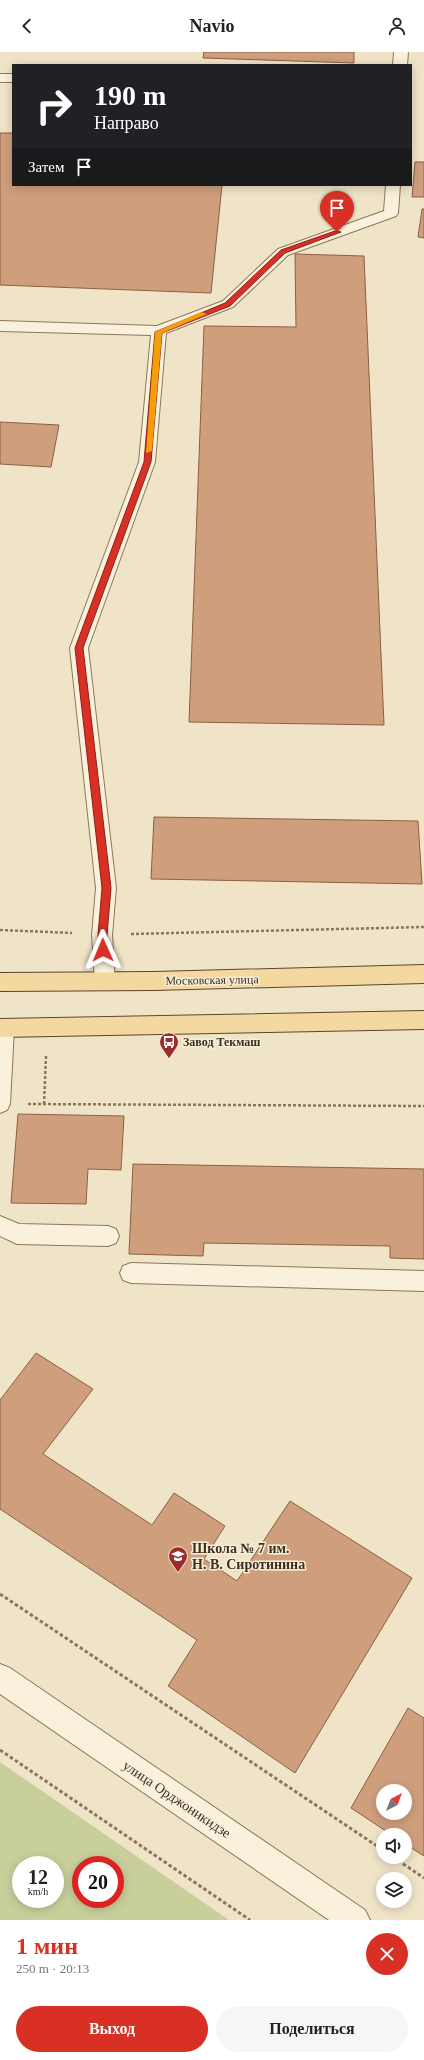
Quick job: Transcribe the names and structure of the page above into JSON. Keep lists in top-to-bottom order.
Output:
{
  "streets": {
    "main road": ["Московская улица"],
    "street": ["улица Орджоникидзе"]
  },
  "places": {
    "bus stop": ["Завод Текмаш"],
    "school or university": ["Школа № 7 им. Н. В. Сиротинина"]
  },
  "north": "top right",
  "page": {
    "header": "Navio",
    "turn": ["190 m", "Направо"],
    "then": "Затем",
    "speed": "12 km/h",
    "limit": "20",
    "heading": ["1 мин", "250 m · 20:13"],
    "buttons": ["Выход", "Поделиться"]
  }
}
